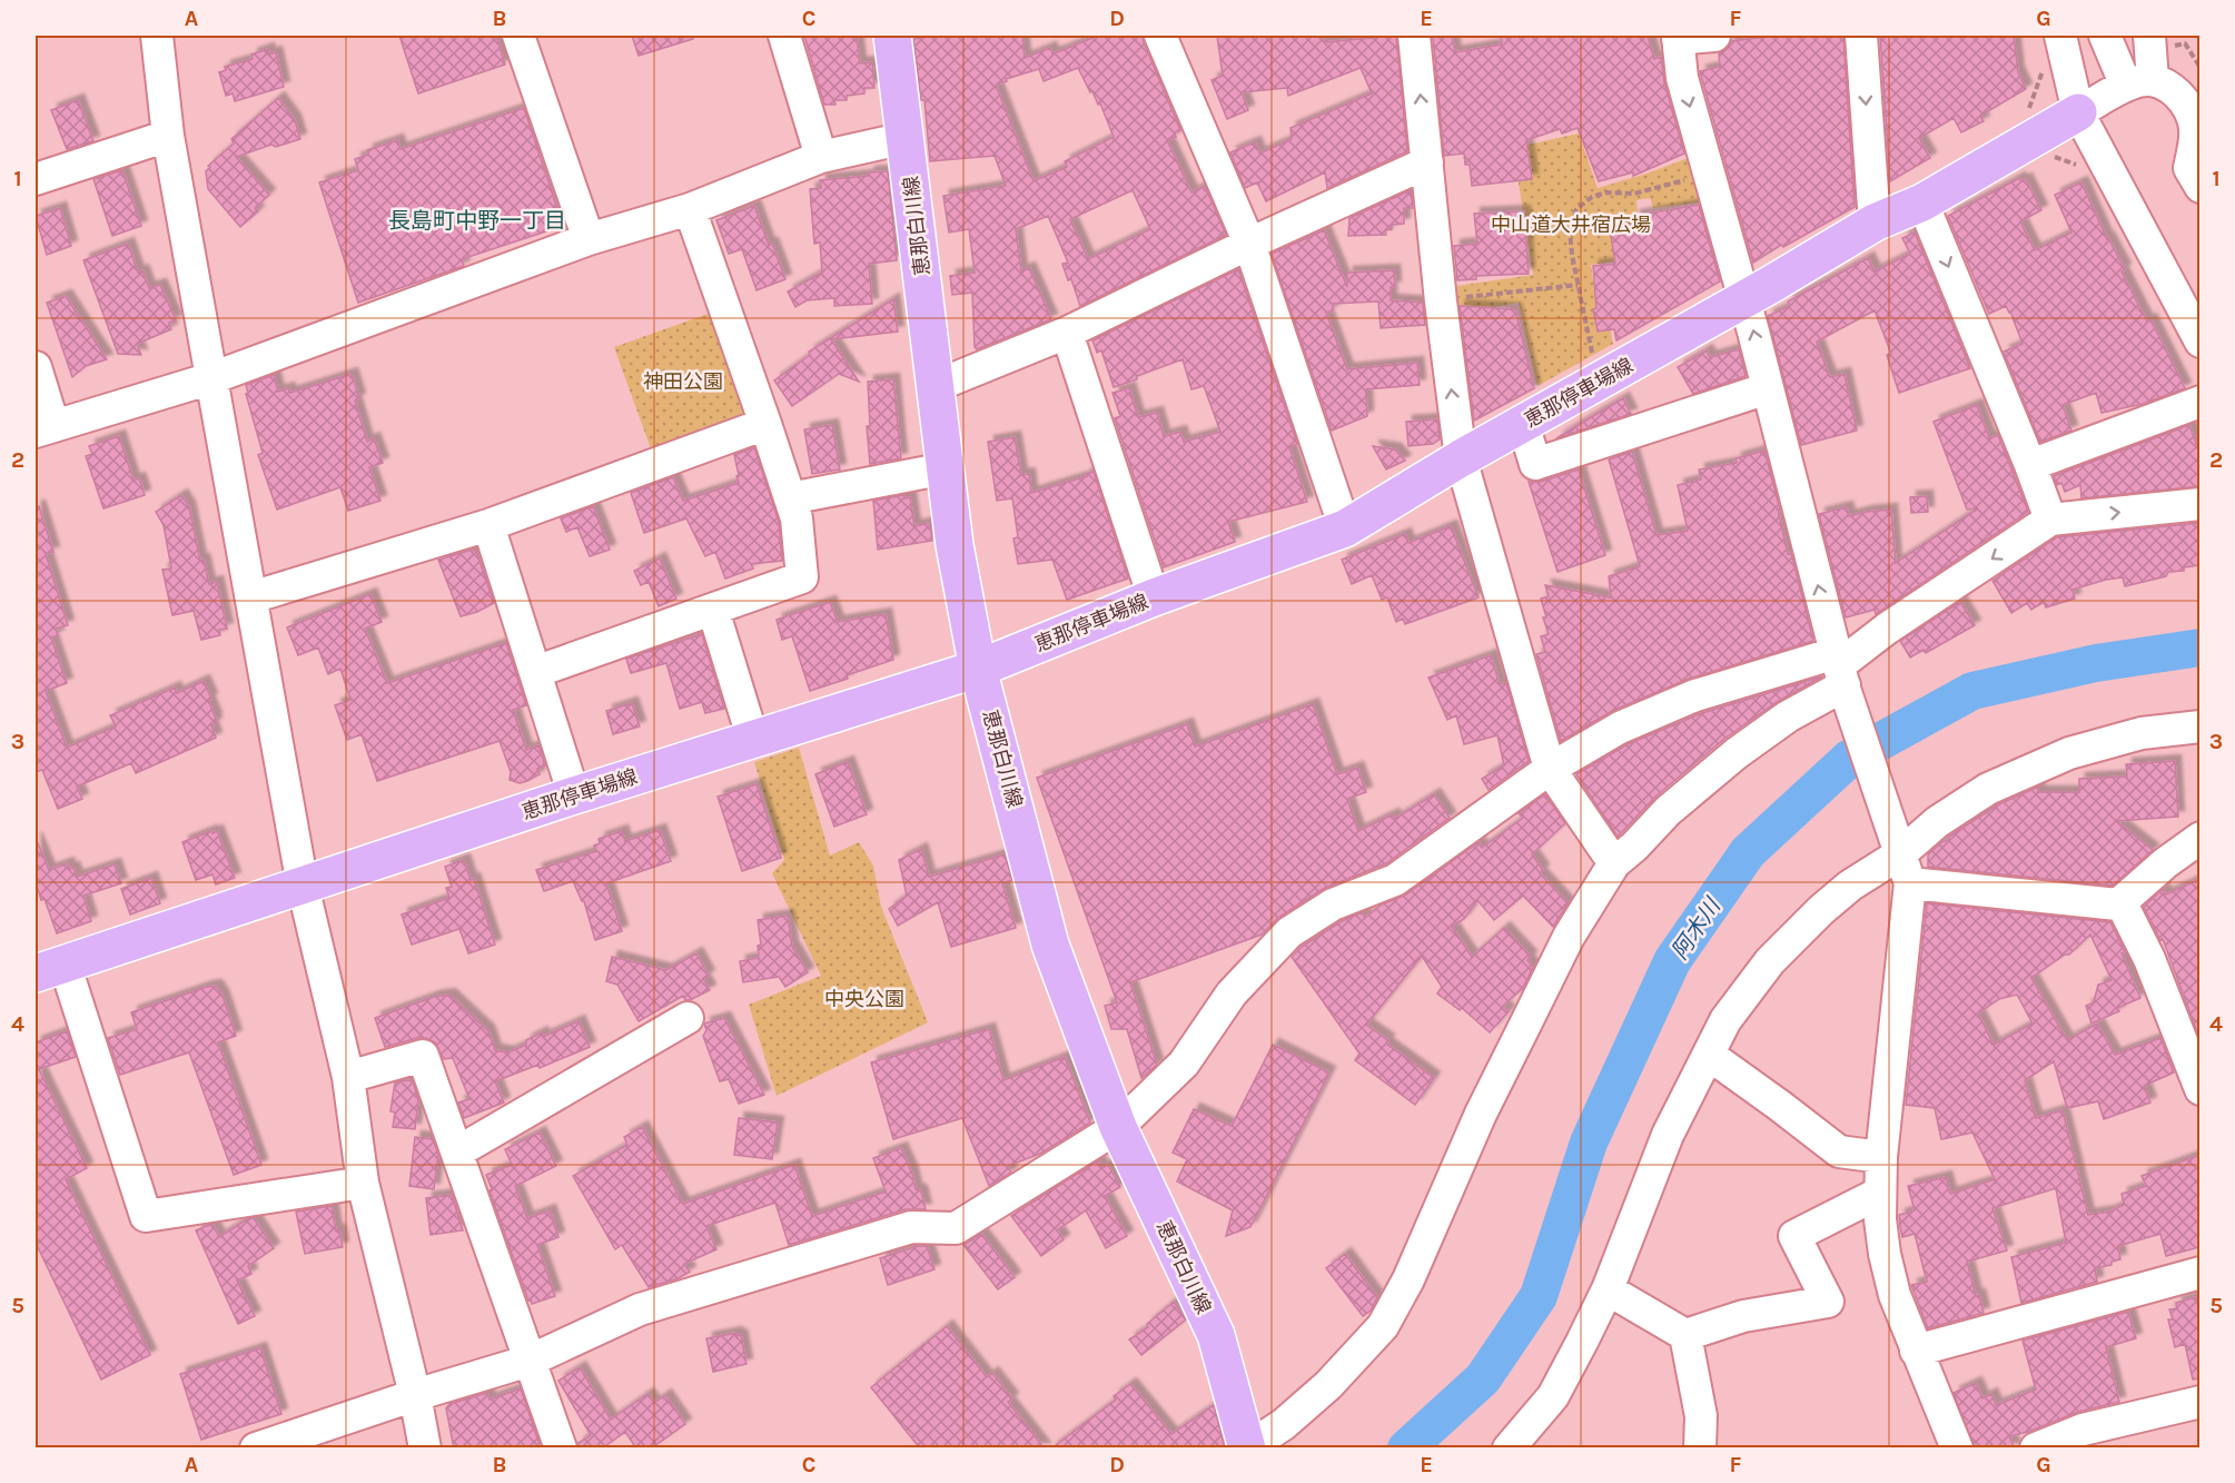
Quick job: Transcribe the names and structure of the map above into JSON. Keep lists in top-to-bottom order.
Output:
{
  "streets": {
    "main road": ["恵那白川線", "恵那停車場線"]
  },
  "crossings": [
    ["恵那白川線", "恵那停車場線"]
  ],
  "districts": ["長島町中野一丁目"],
  "water": ["阿木川"],
  "parks": ["中山道大井宿広場", "神田公園", "中央公園"],
  "grid": {
    "columns": [
      "A",
      "B",
      "C",
      "D",
      "E",
      "F",
      "G"
    ],
    "rows": [
      "1",
      "2",
      "3",
      "4",
      "5"
    ]
  }
}
